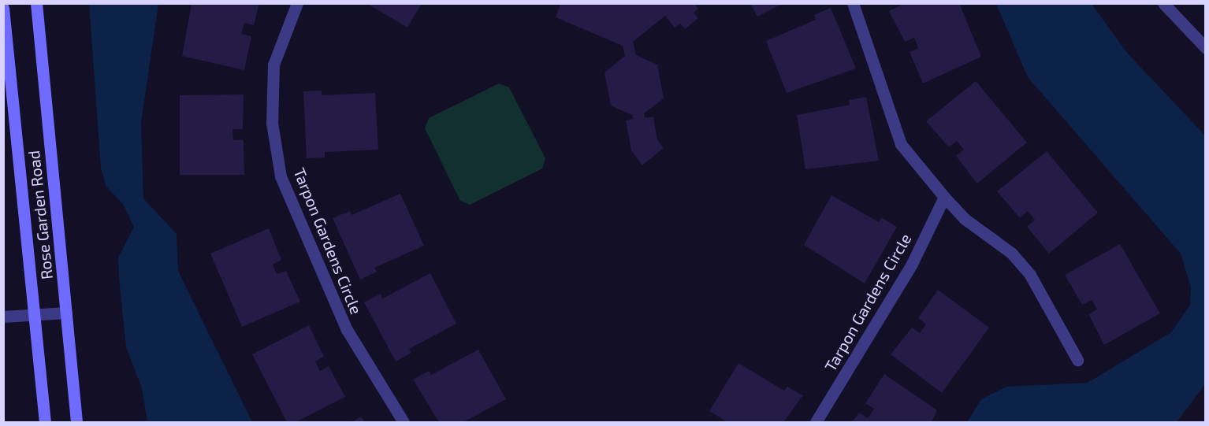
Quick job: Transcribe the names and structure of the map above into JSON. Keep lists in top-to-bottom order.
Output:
{
  "streets": {
    "street": ["Rose Garden Road", "Tarpon Gardens Circle"]
  }
}
